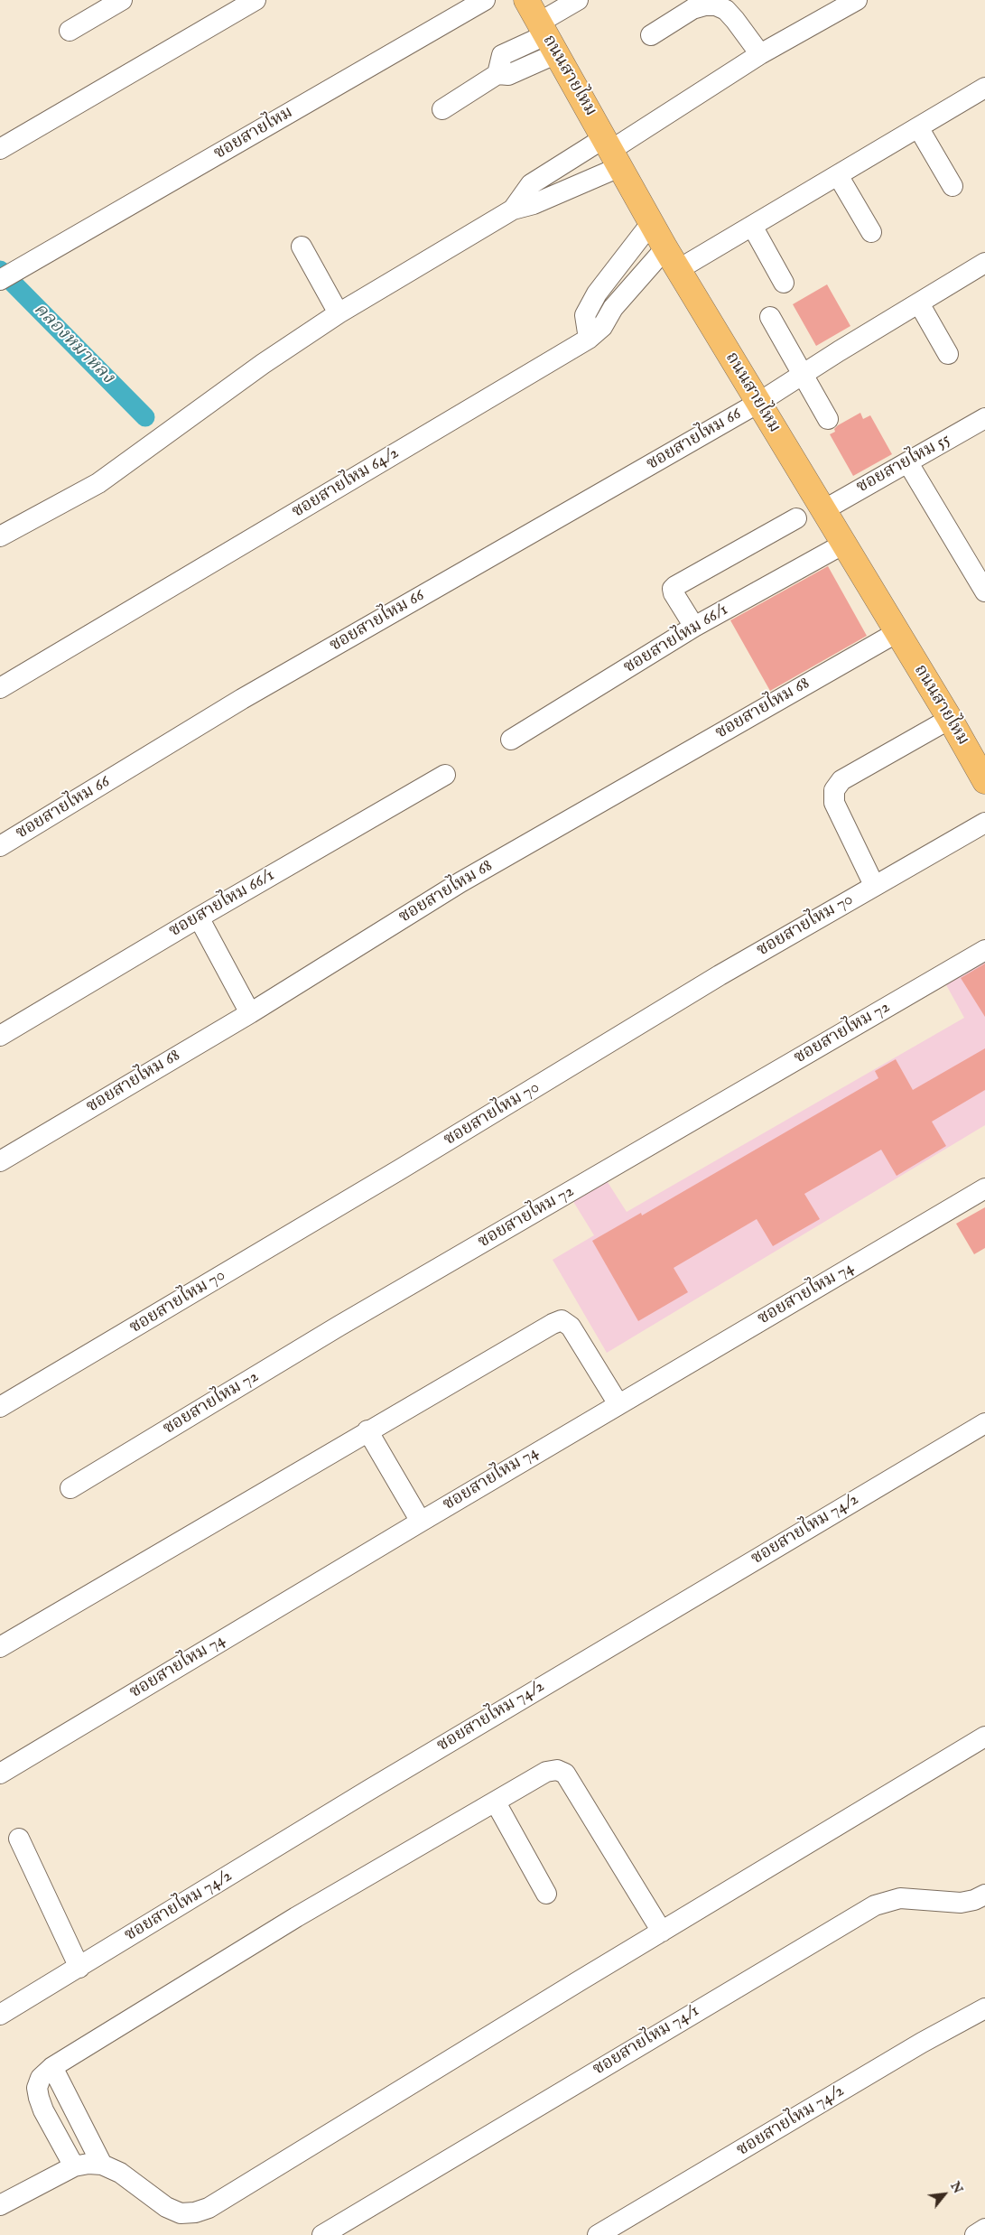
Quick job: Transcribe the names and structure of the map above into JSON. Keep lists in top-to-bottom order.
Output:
{
  "streets": {
    "main road": ["ถนนสายไหม"],
    "street": [
      "ซอยสายไหม",
      "ซอยสายไหม 66",
      "ซอยสายไหม 55",
      "ซอยสายไหม 64/2",
      "ซอยสายไหม 66/1",
      "ซอยสายไหม 68",
      "ซอยสายไหม 70",
      "ซอยสายไหม 72",
      "ซอยสายไหม 74",
      "ซอยสายไหม 74/2",
      "ซอยสายไหม 74/1"
    ]
  },
  "crossings": [
    ["ถนนสายไหม", "ซอยสายไหม 66"],
    ["ถนนสายไหม", "ซอยสายไหม 55"],
    ["ถนนสายไหม", "ซอยสายไหม 64/2"],
    ["ถนนสายไหม", "ซอยสายไหม 66/1"],
    ["ถนนสายไหม", "ซอยสายไหม 68"]
  ],
  "water": ["คลองหมาหลง"],
  "north": "top right"
}
